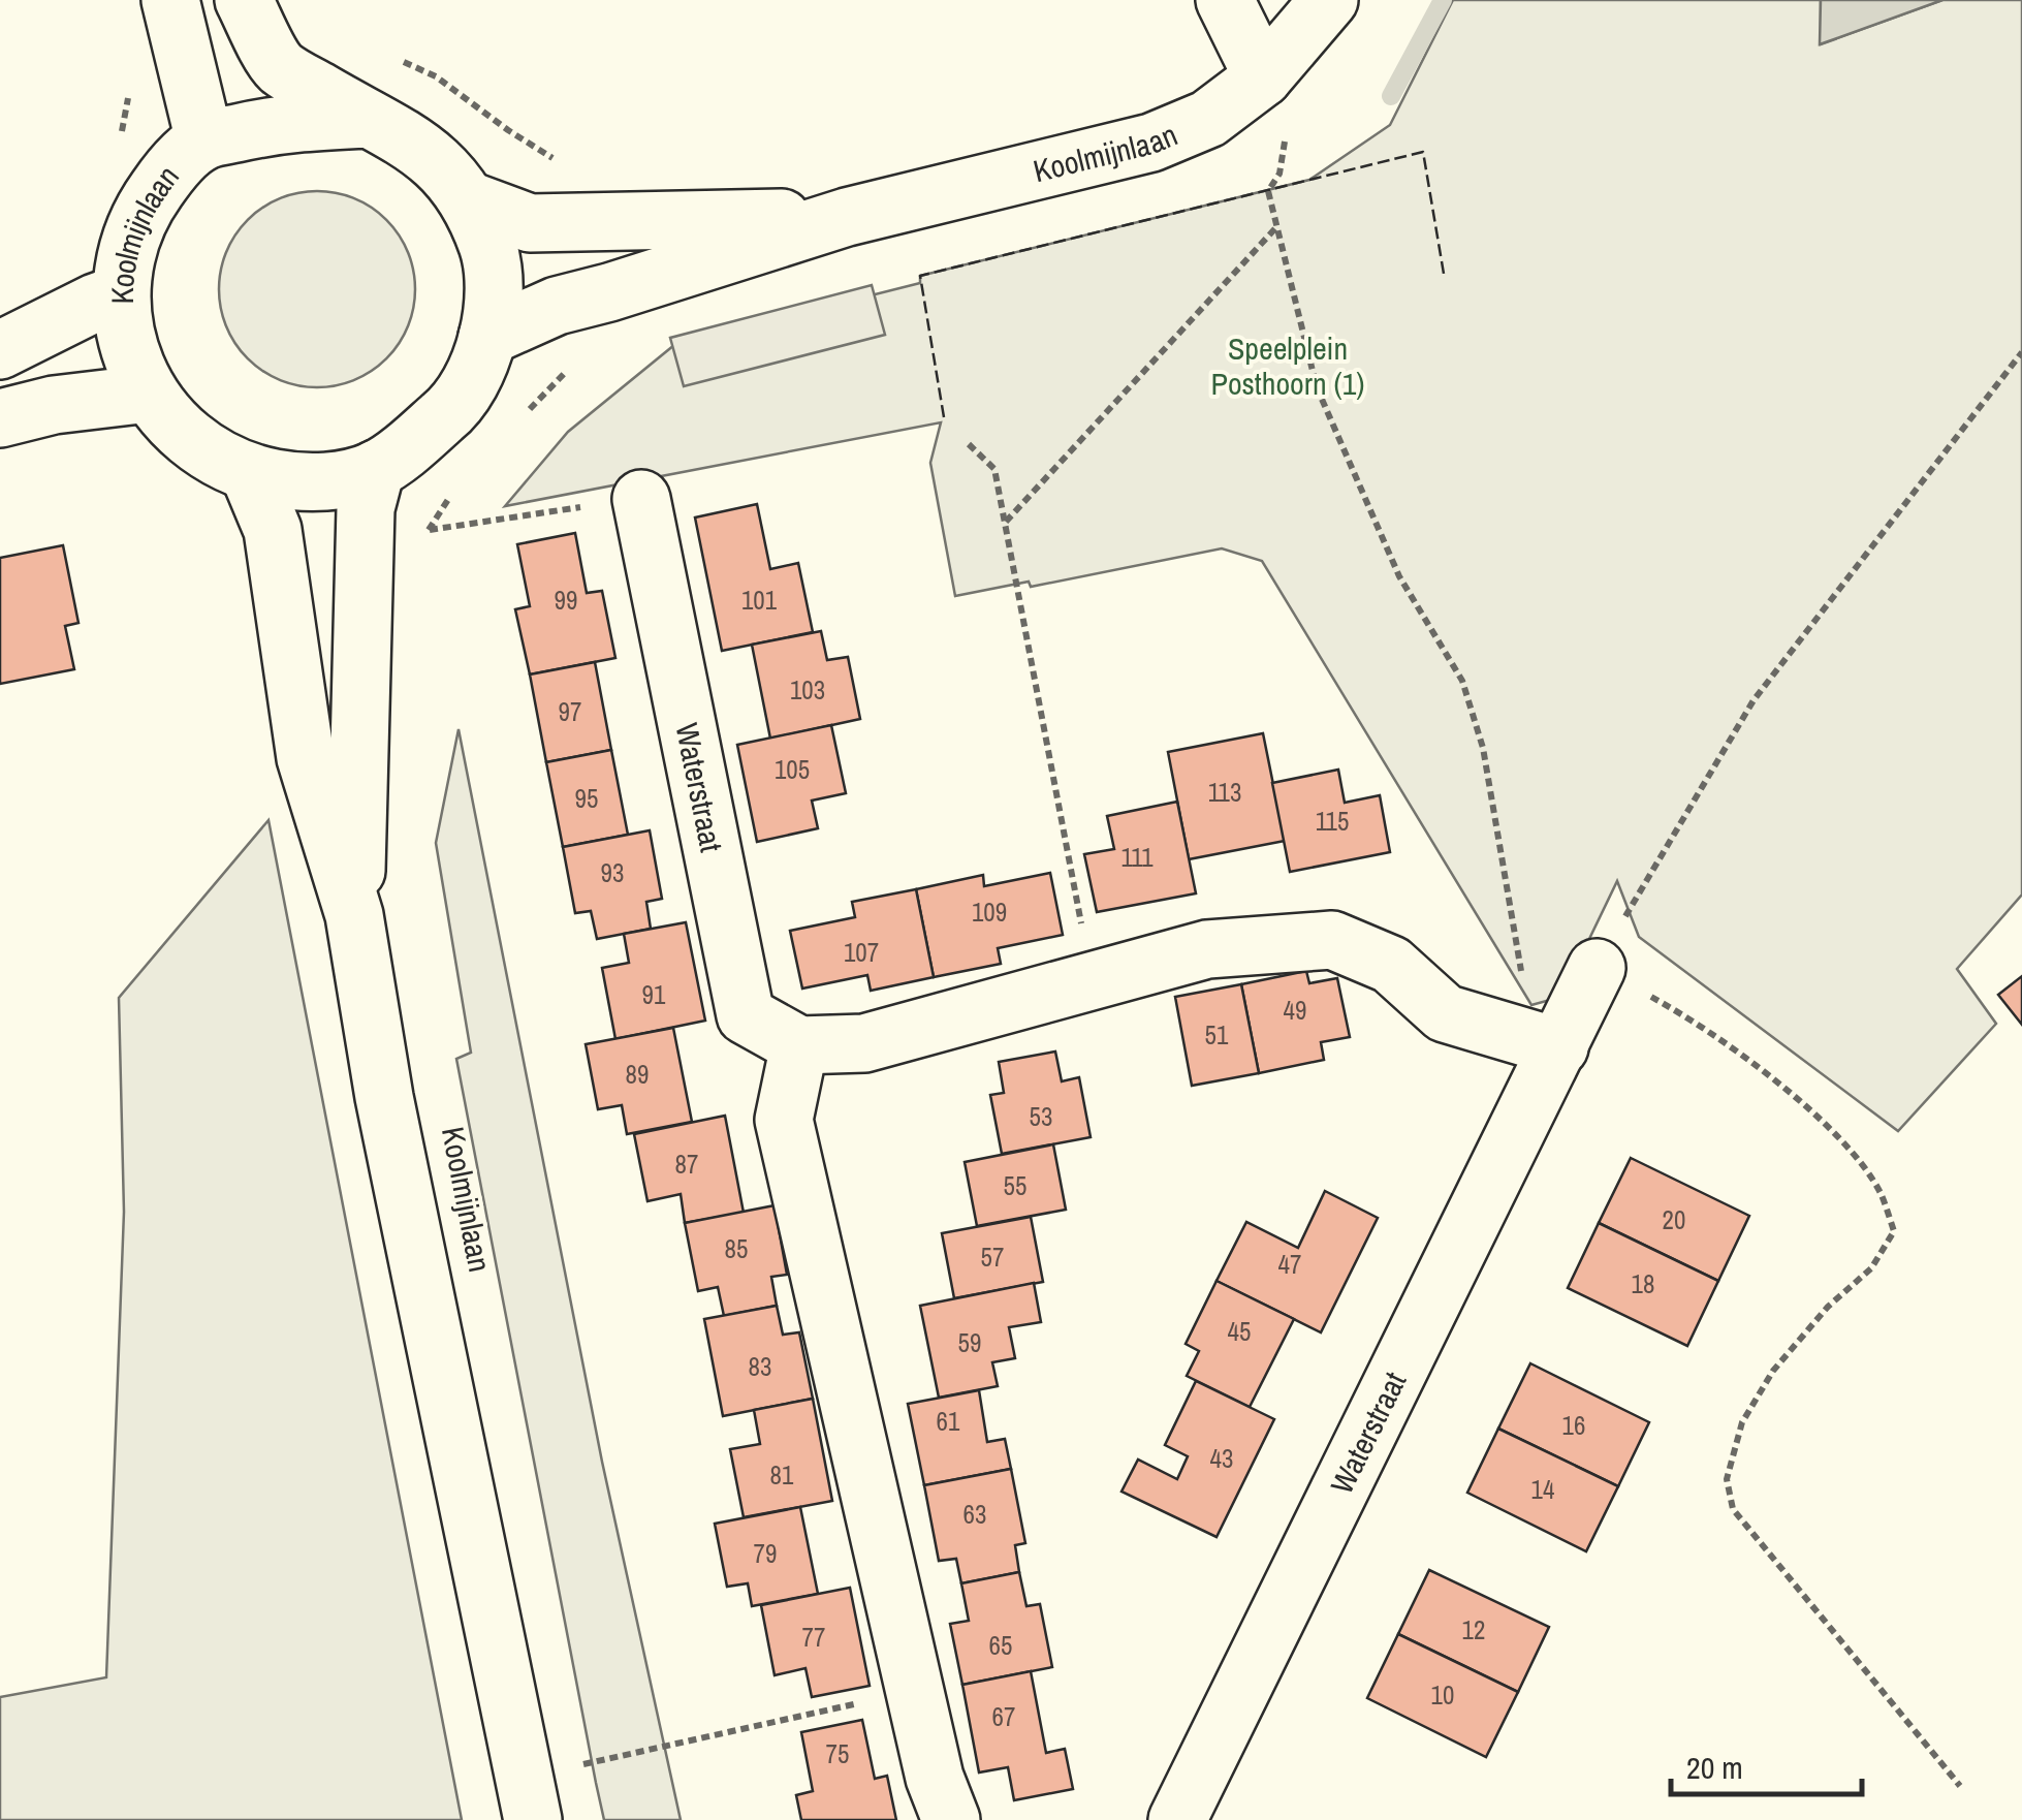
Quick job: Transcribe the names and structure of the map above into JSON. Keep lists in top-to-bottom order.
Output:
{
  "streets": {
    "street": ["Koolmijnlaan", "Waterstraat"]
  },
  "parks": ["Speelplein Posthoorn (1)"],
  "house_numbers": [
    "99",
    "101",
    "103",
    "97",
    "105",
    "113",
    "95",
    "115",
    "111",
    "93",
    "109",
    "107",
    "91",
    "49",
    "51",
    "89",
    "53",
    "87",
    "55",
    "20",
    "85",
    "57",
    "47",
    "18",
    "45",
    "59",
    "83",
    "61",
    "16",
    "43",
    "81",
    "14",
    "63",
    "79",
    "12",
    "77",
    "65",
    "10",
    "67",
    "75"
  ],
  "scale_bar": "20 m"
}
